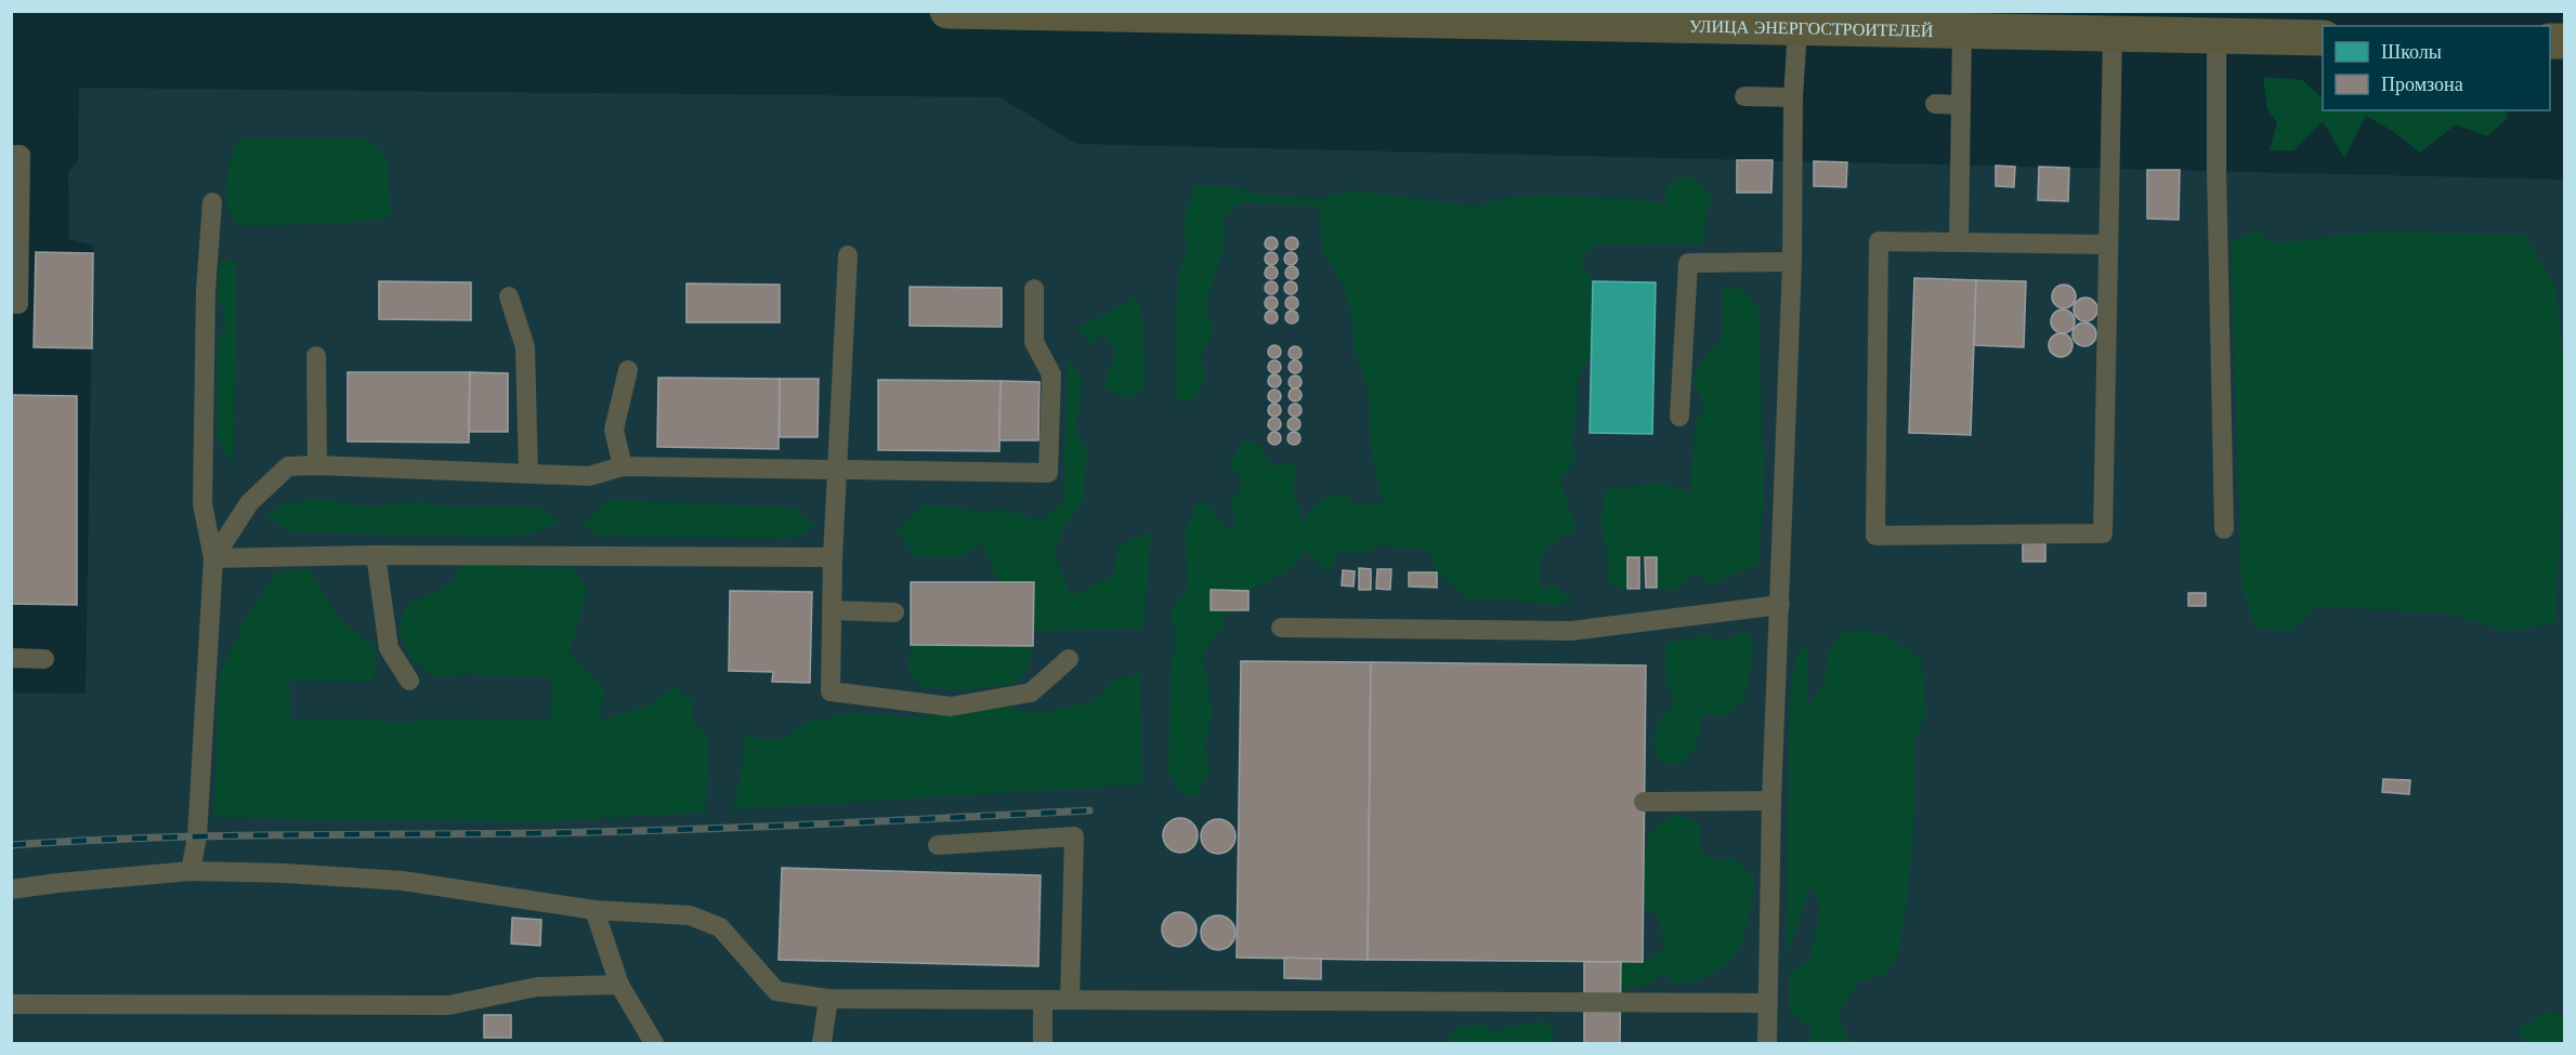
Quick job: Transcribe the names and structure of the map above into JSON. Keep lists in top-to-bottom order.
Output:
{
  "streets": {
    "main road": ["УЛИЦА ЭНЕРГОСТРОИТЕЛЕЙ"]
  },
  "legend": ["Школы", "Промзона"]
}
